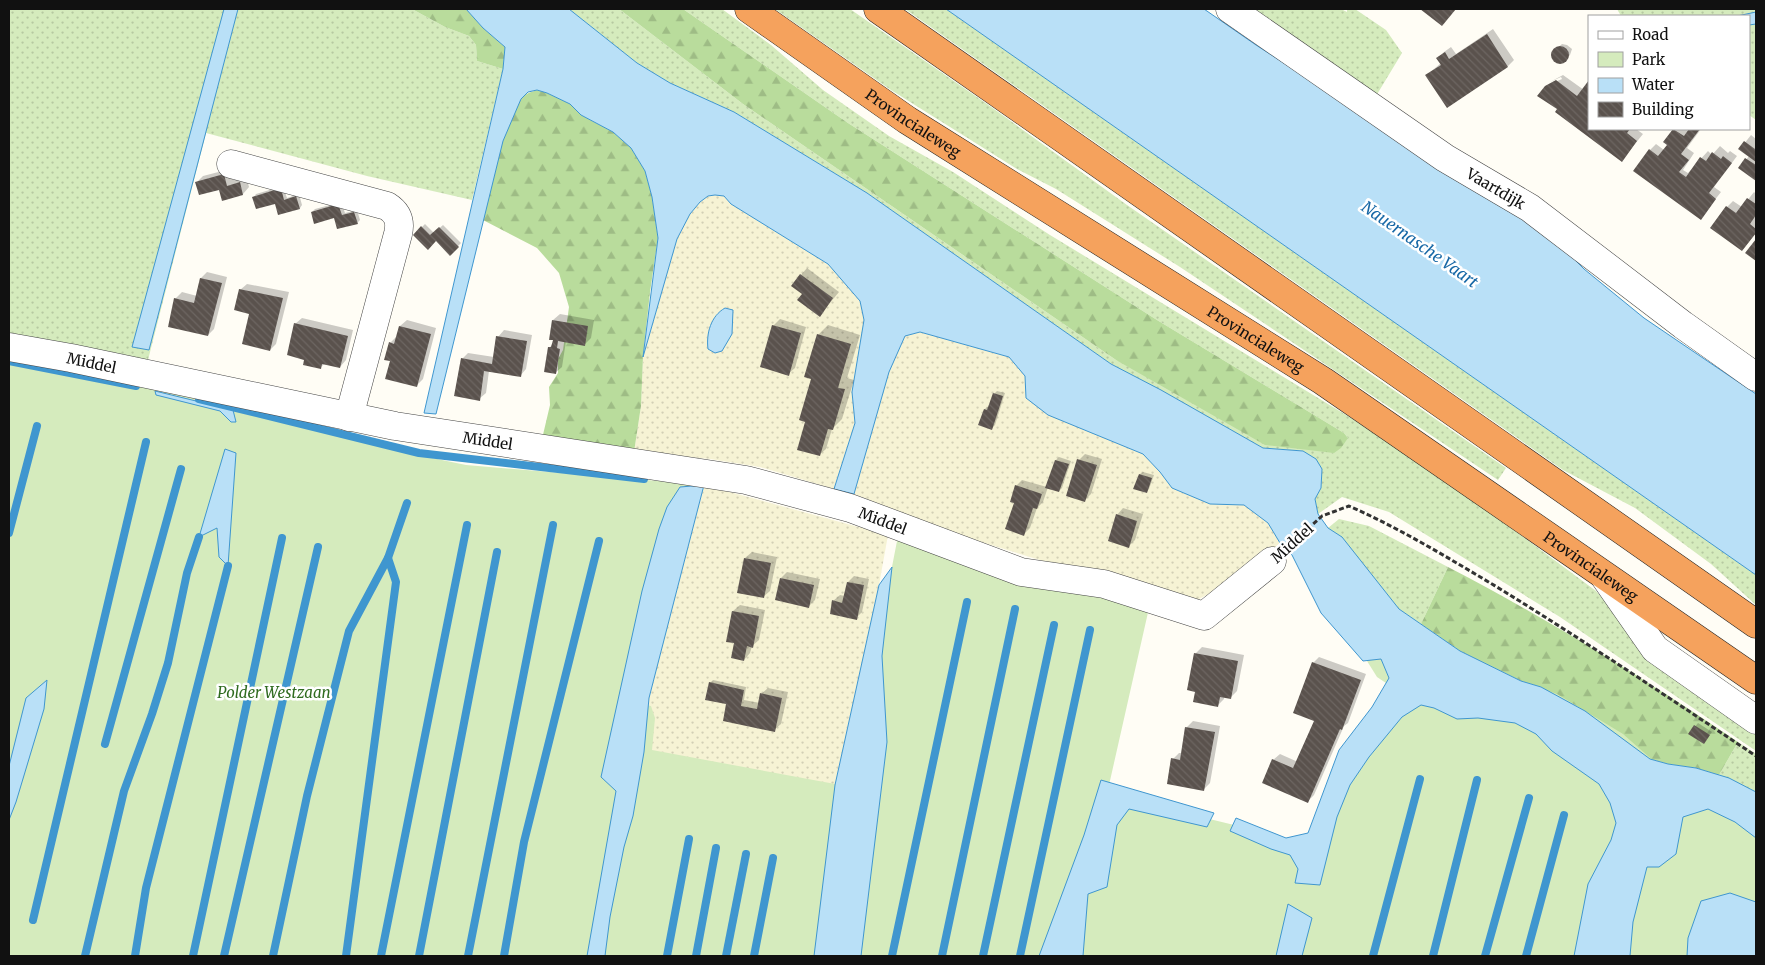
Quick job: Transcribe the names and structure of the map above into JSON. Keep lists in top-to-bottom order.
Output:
{
  "streets": {
    "highway": ["Provincialeweg"],
    "street": ["Vaartdijk", "Middel"]
  },
  "water": ["Nauernasche Vaart"],
  "parks": ["Polder Westzaan"],
  "legend": [
    "Road",
    "Park",
    "Water",
    "Building"
  ]
}
